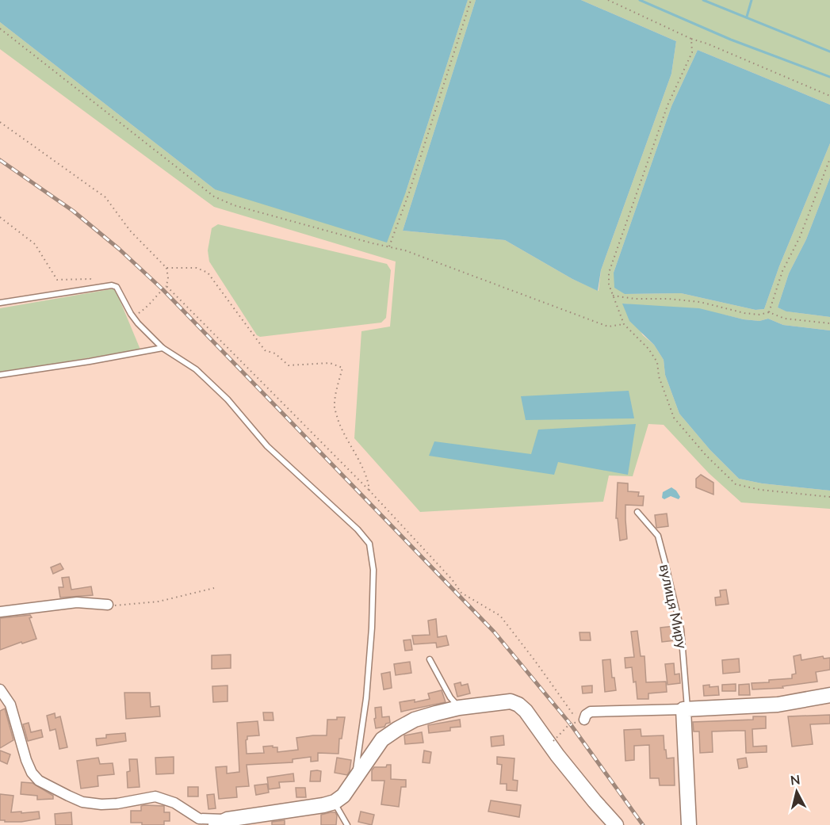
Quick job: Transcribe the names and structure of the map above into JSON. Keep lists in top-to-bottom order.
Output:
{
  "streets": {
    "street": ["вулиця Миру"]
  },
  "north": "top"
}
